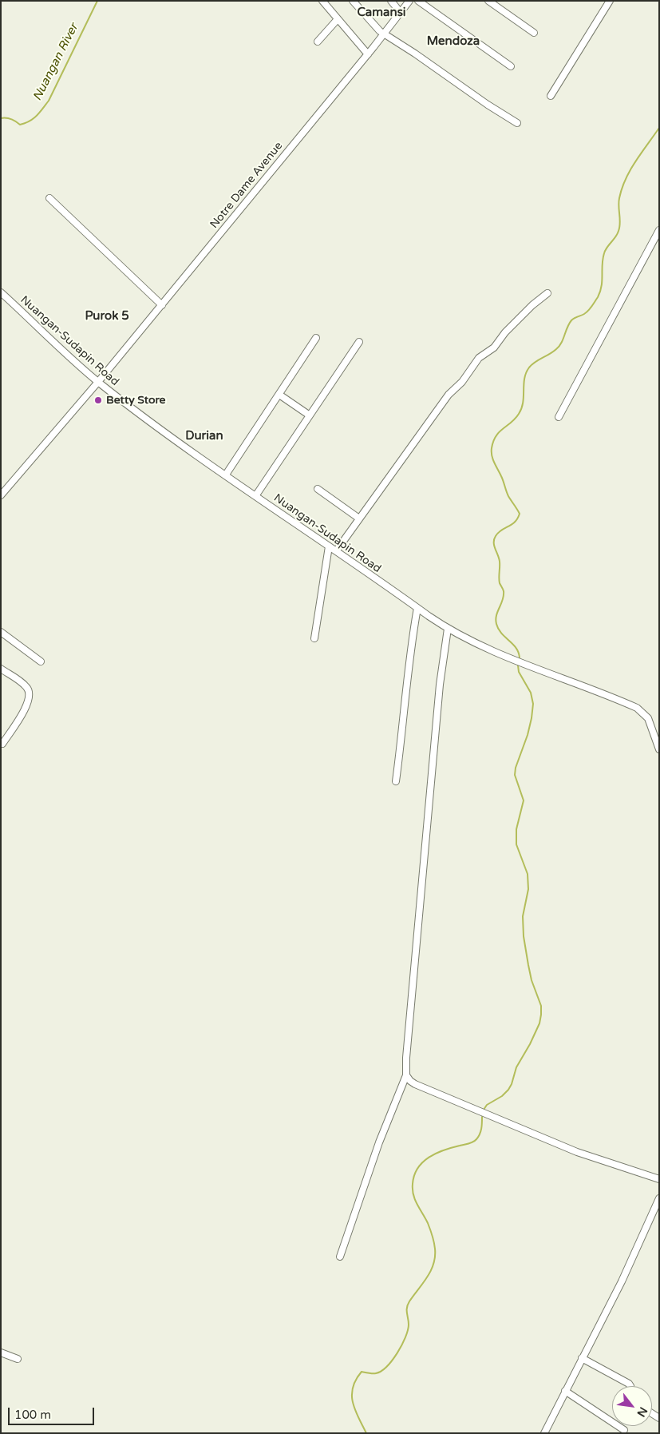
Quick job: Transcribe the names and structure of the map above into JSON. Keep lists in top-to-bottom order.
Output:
{
  "streets": {
    "street": ["Notre Dame Avenue", "Nuangan-Sudapin Road"]
  },
  "crossings": [
    ["Notre Dame Avenue", "Nuangan-Sudapin Road"]
  ],
  "districts": [
    "Camansi",
    "Mendoza",
    "Purok 5",
    "Durian"
  ],
  "water": ["Nuangan River"],
  "places": ["Betty Store"],
  "scale_bar": "100 m",
  "north": "bottom right"
}
